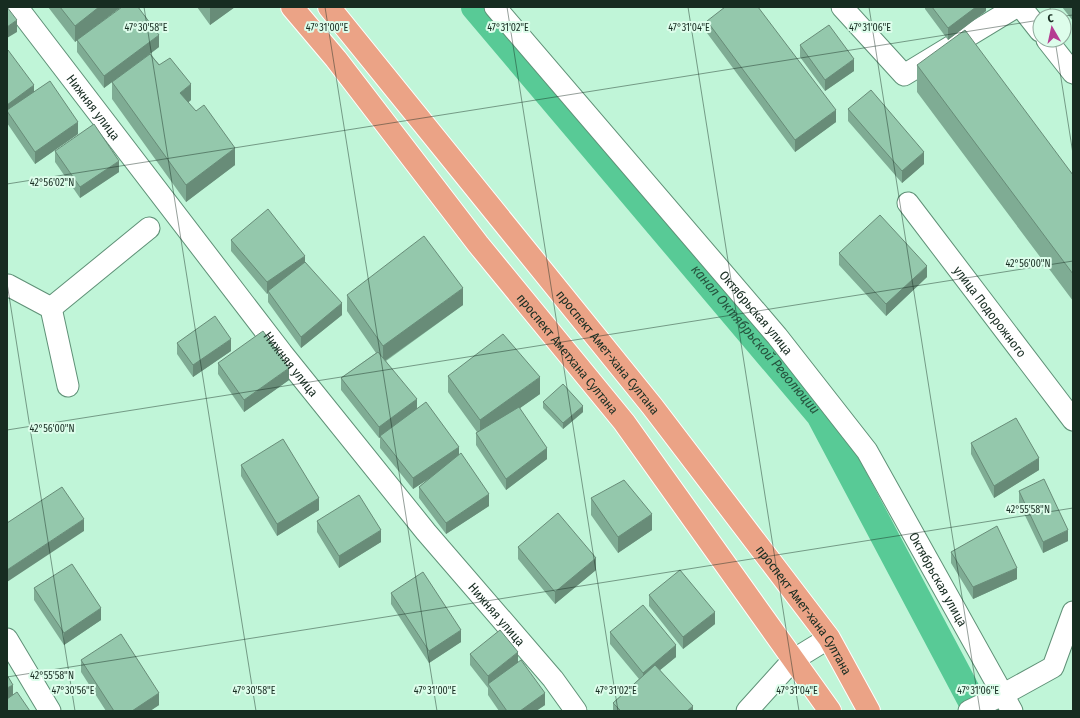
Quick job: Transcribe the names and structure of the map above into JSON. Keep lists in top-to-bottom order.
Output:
{
  "streets": {
    "main road": ["проспект Амет-хана Султана", "проспект Аметхана Султана"],
    "street": ["Нижняя улица", "улица Подорожного", "Октябрьская улица"]
  },
  "water": ["канал Октябрьской Революции"],
  "north": "top",
  "coordinates": [
    "47°30'58\"E",
    "47°31'00\"E",
    "47°31'02\"E",
    "47°31'04\"E",
    "47°31'06\"E",
    "42°56'02\"N",
    "42°56'00\"N",
    "42°55'58\"N",
    "47°30'56\"E"
  ]
}
